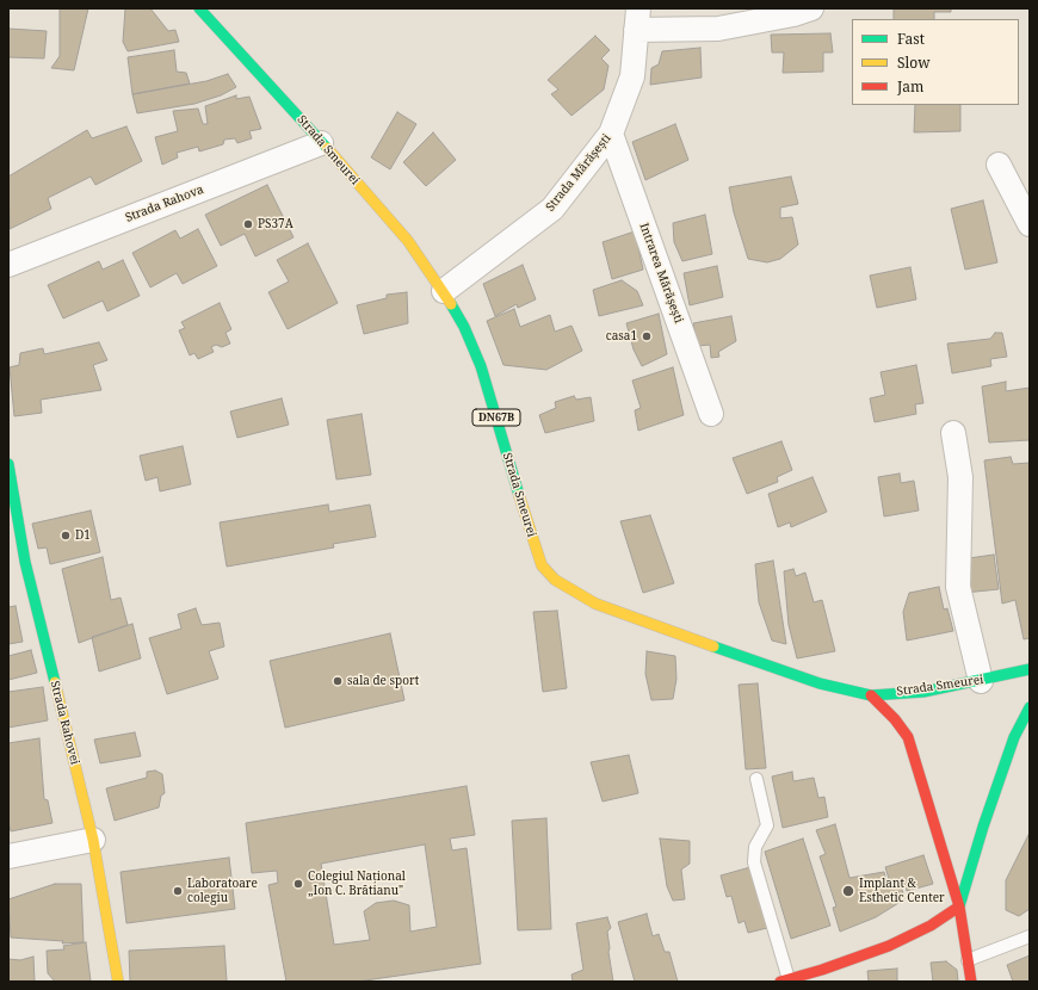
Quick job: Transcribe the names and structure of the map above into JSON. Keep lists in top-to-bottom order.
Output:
{
  "streets": {
    "main road": ["Strada Smeurei", "DN67B", "Strada Rahovei"],
    "street": ["Strada Mărășești", "Strada Rahova", "Intrarea Mărășești"]
  },
  "crossings": [
    ["Strada Smeurei", "Strada Mărășești"],
    ["Strada Smeurei", "Strada Rahova"],
    ["Strada Mărășești", "Intrarea Mărășești"]
  ],
  "places": [
    "PS37A",
    "casa1",
    "D1",
    "sala de sport",
    "Colegiul Național „Ion C. Brătianu\"",
    "Laboratoare colegiu",
    "Implant & Esthetic Center"
  ],
  "legend": ["Fast", "Slow", "Jam"]
}
